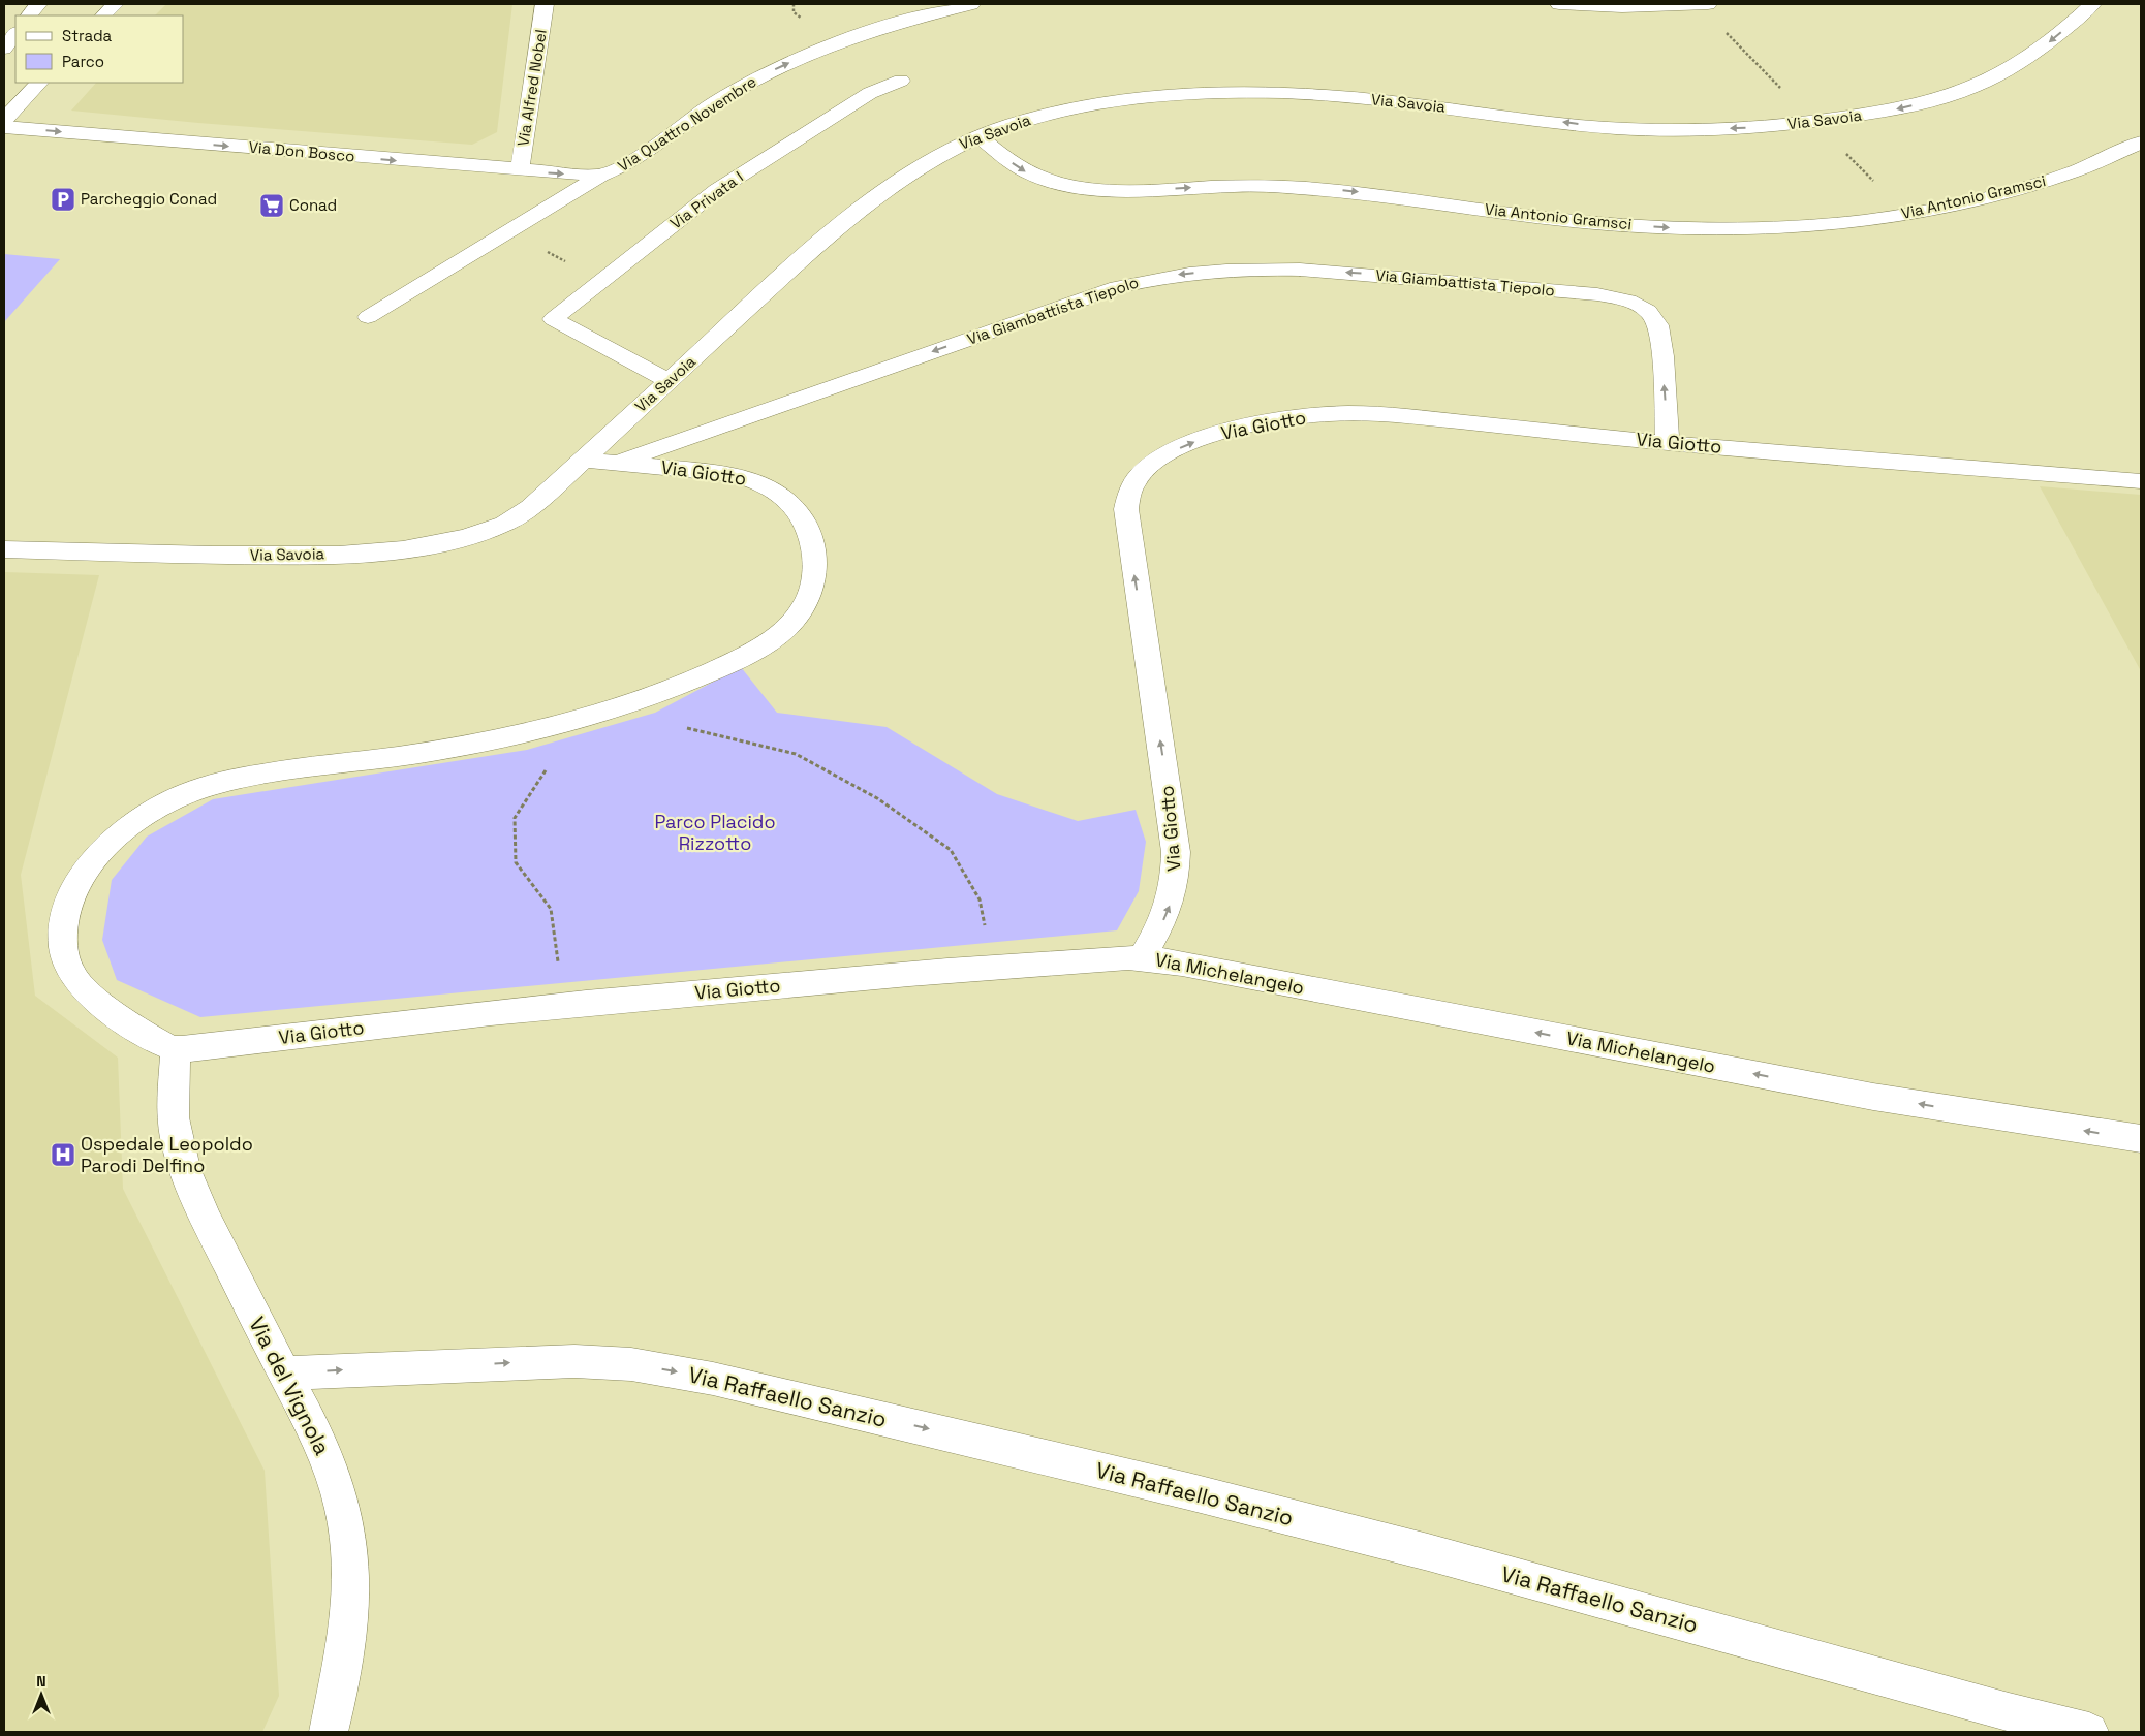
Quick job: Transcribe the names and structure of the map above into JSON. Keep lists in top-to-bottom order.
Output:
{
  "streets": {
    "street": [
      "Via Alfred Nobel",
      "Via Savoia",
      "Via Quattro Novembre",
      "Via Don Bosco",
      "Via Antonio Gramsci",
      "Via Privata I",
      "Via Giambattista Tiepolo",
      "Via Giotto",
      "Via Michelangelo",
      "Via del Vignola",
      "Via Raffaello Sanzio"
    ]
  },
  "crossings": [
    ["Via Alfred Nobel", "Via Don Bosco"],
    ["Via Savoia", "Via Antonio Gramsci"],
    ["Via Savoia", "Via Privata I"],
    ["Via Savoia", "Via Giotto"],
    ["Via Quattro Novembre", "Via Don Bosco"],
    ["Via Giambattista Tiepolo", "Via Giotto"],
    ["Via Giotto", "Via Michelangelo"],
    ["Via Giotto", "Via del Vignola"],
    ["Via del Vignola", "Via Raffaello Sanzio"]
  ],
  "one_way": [
    "Via Savoia",
    "Via Quattro Novembre",
    "Via Don Bosco",
    "Via Antonio Gramsci",
    "Via Giambattista Tiepolo",
    "Via Michelangelo",
    "Via Raffaello Sanzio"
  ],
  "parks": ["Parco Placido Rizzotto"],
  "places": {
    "parking": ["Parcheggio Conad"],
    "supermarket": ["Conad"],
    "hospital": ["Ospedale Leopoldo Parodi Delfino"]
  },
  "legend": ["Strada", "Parco"],
  "north": "top"
}
